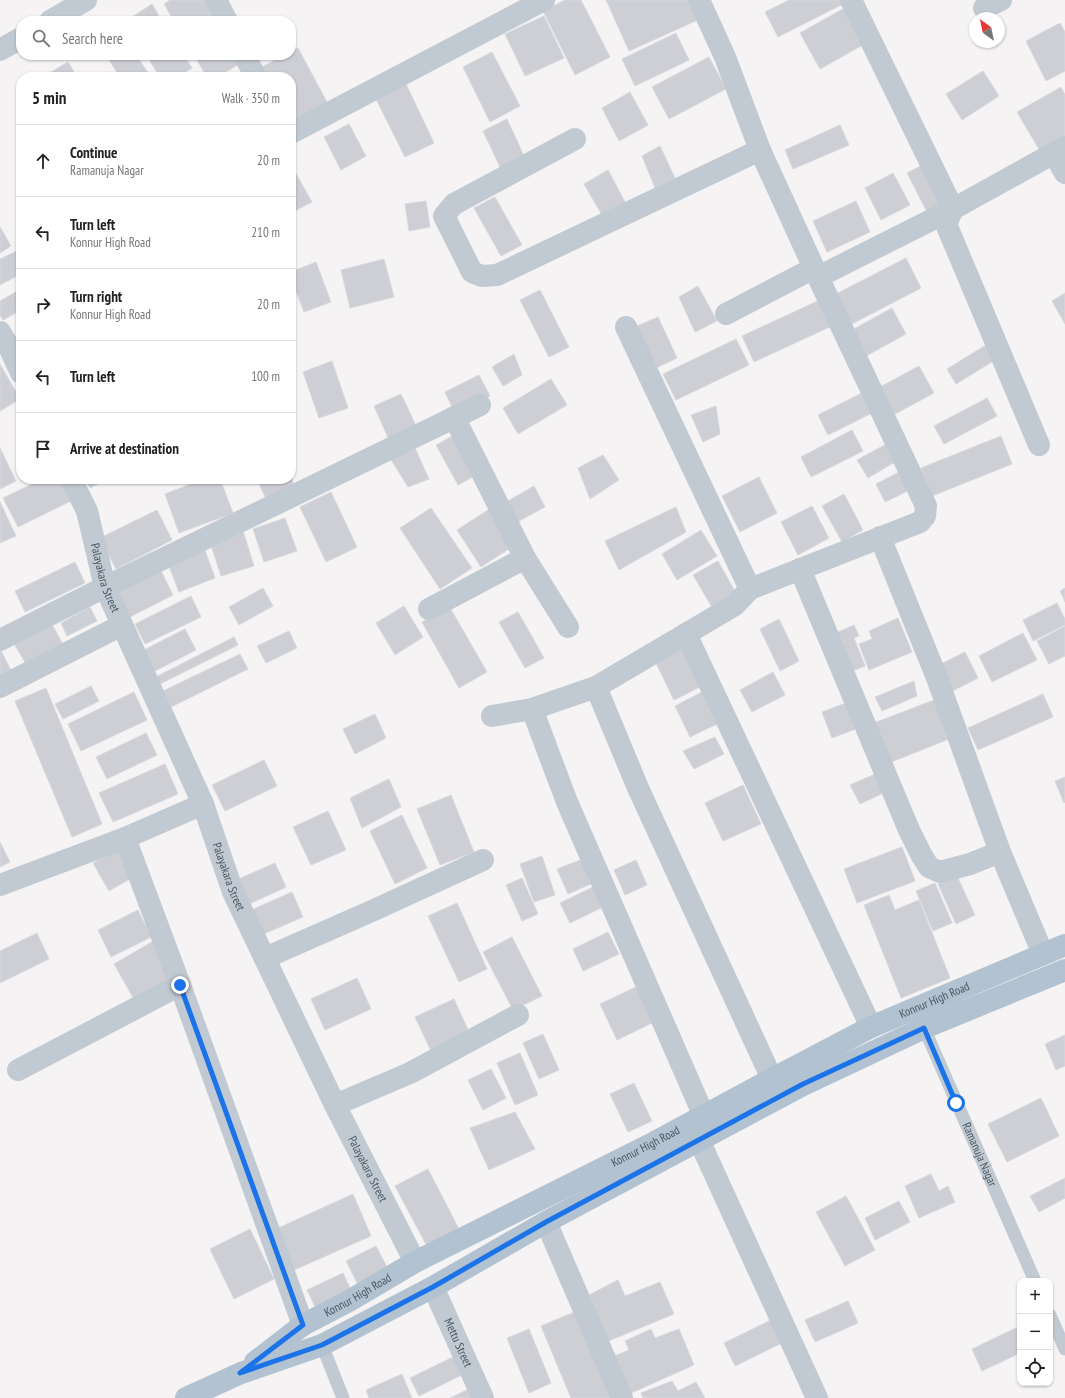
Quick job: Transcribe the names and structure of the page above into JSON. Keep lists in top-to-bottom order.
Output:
{
  "streets": {
    "main road": ["Konnur High Road"],
    "street": ["Palayakara Street", "Mettu Street"],
    "lane": ["Ramanuja Nagar"]
  },
  "crossings": [
    ["Palayakara Street", "Konnur High Road"],
    ["Konnur High Road", "Ramanuja Nagar"],
    ["Konnur High Road", "Mettu Street"]
  ],
  "north": "top left",
  "page": {
    "search": "Search here",
    "heading": ["5 min", "Walk · 350 m"],
    "list": [
      ["Continue", "Ramanuja Nagar", "20 m"],
      ["Turn left", "Konnur High Road", "210 m"],
      ["Turn right", "Konnur High Road", "20 m"],
      ["Turn left", "100 m"],
      "Arrive at destination"
    ],
    "map_buttons": ["+", "−"]
  }
}
